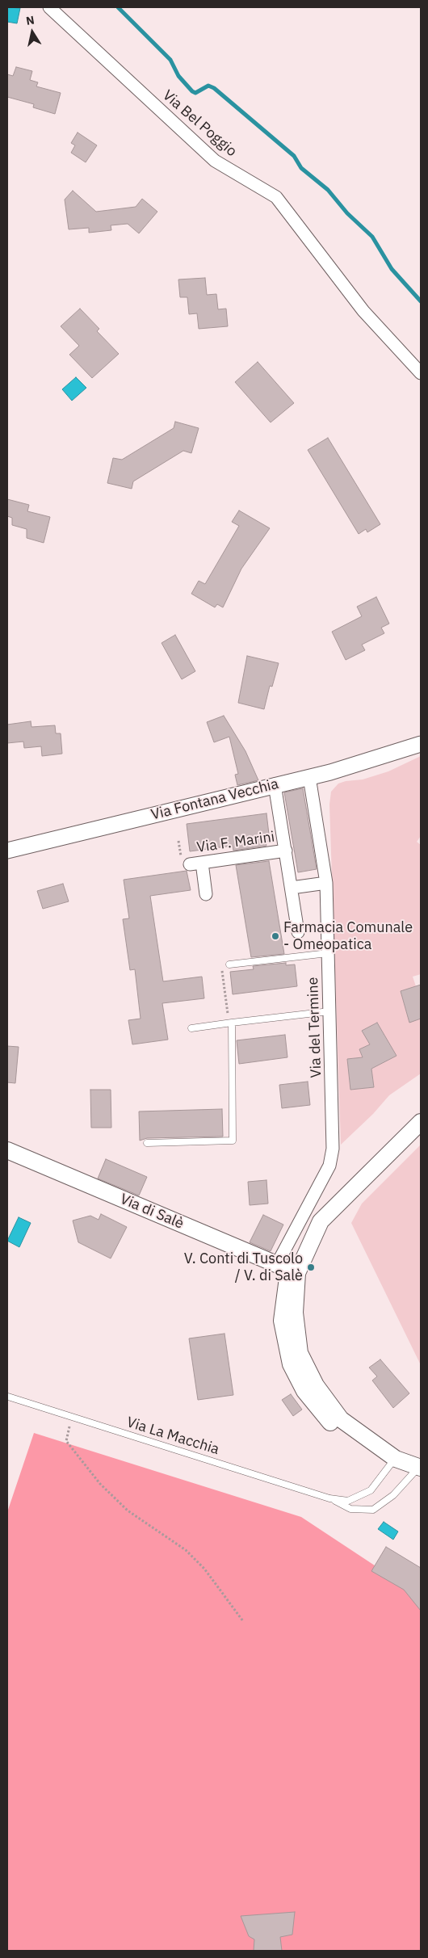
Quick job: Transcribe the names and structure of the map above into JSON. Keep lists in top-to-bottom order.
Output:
{
  "streets": {
    "main road": ["Via di Salè"],
    "street": [
      "Via Bel Poggio",
      "Via Fontana Vecchia",
      "Via F. Marini",
      "Via del Termine"
    ],
    "lane": ["Via La Macchia"]
  },
  "crossings": [
    ["Via Fontana Vecchia", "Via del Termine"],
    ["Via del Termine", "Via di Salè"]
  ],
  "places": ["Farmacia Comunale - Omeopatica", "V. Conti di Tuscolo / V. di Salè"],
  "north": "top"
}
